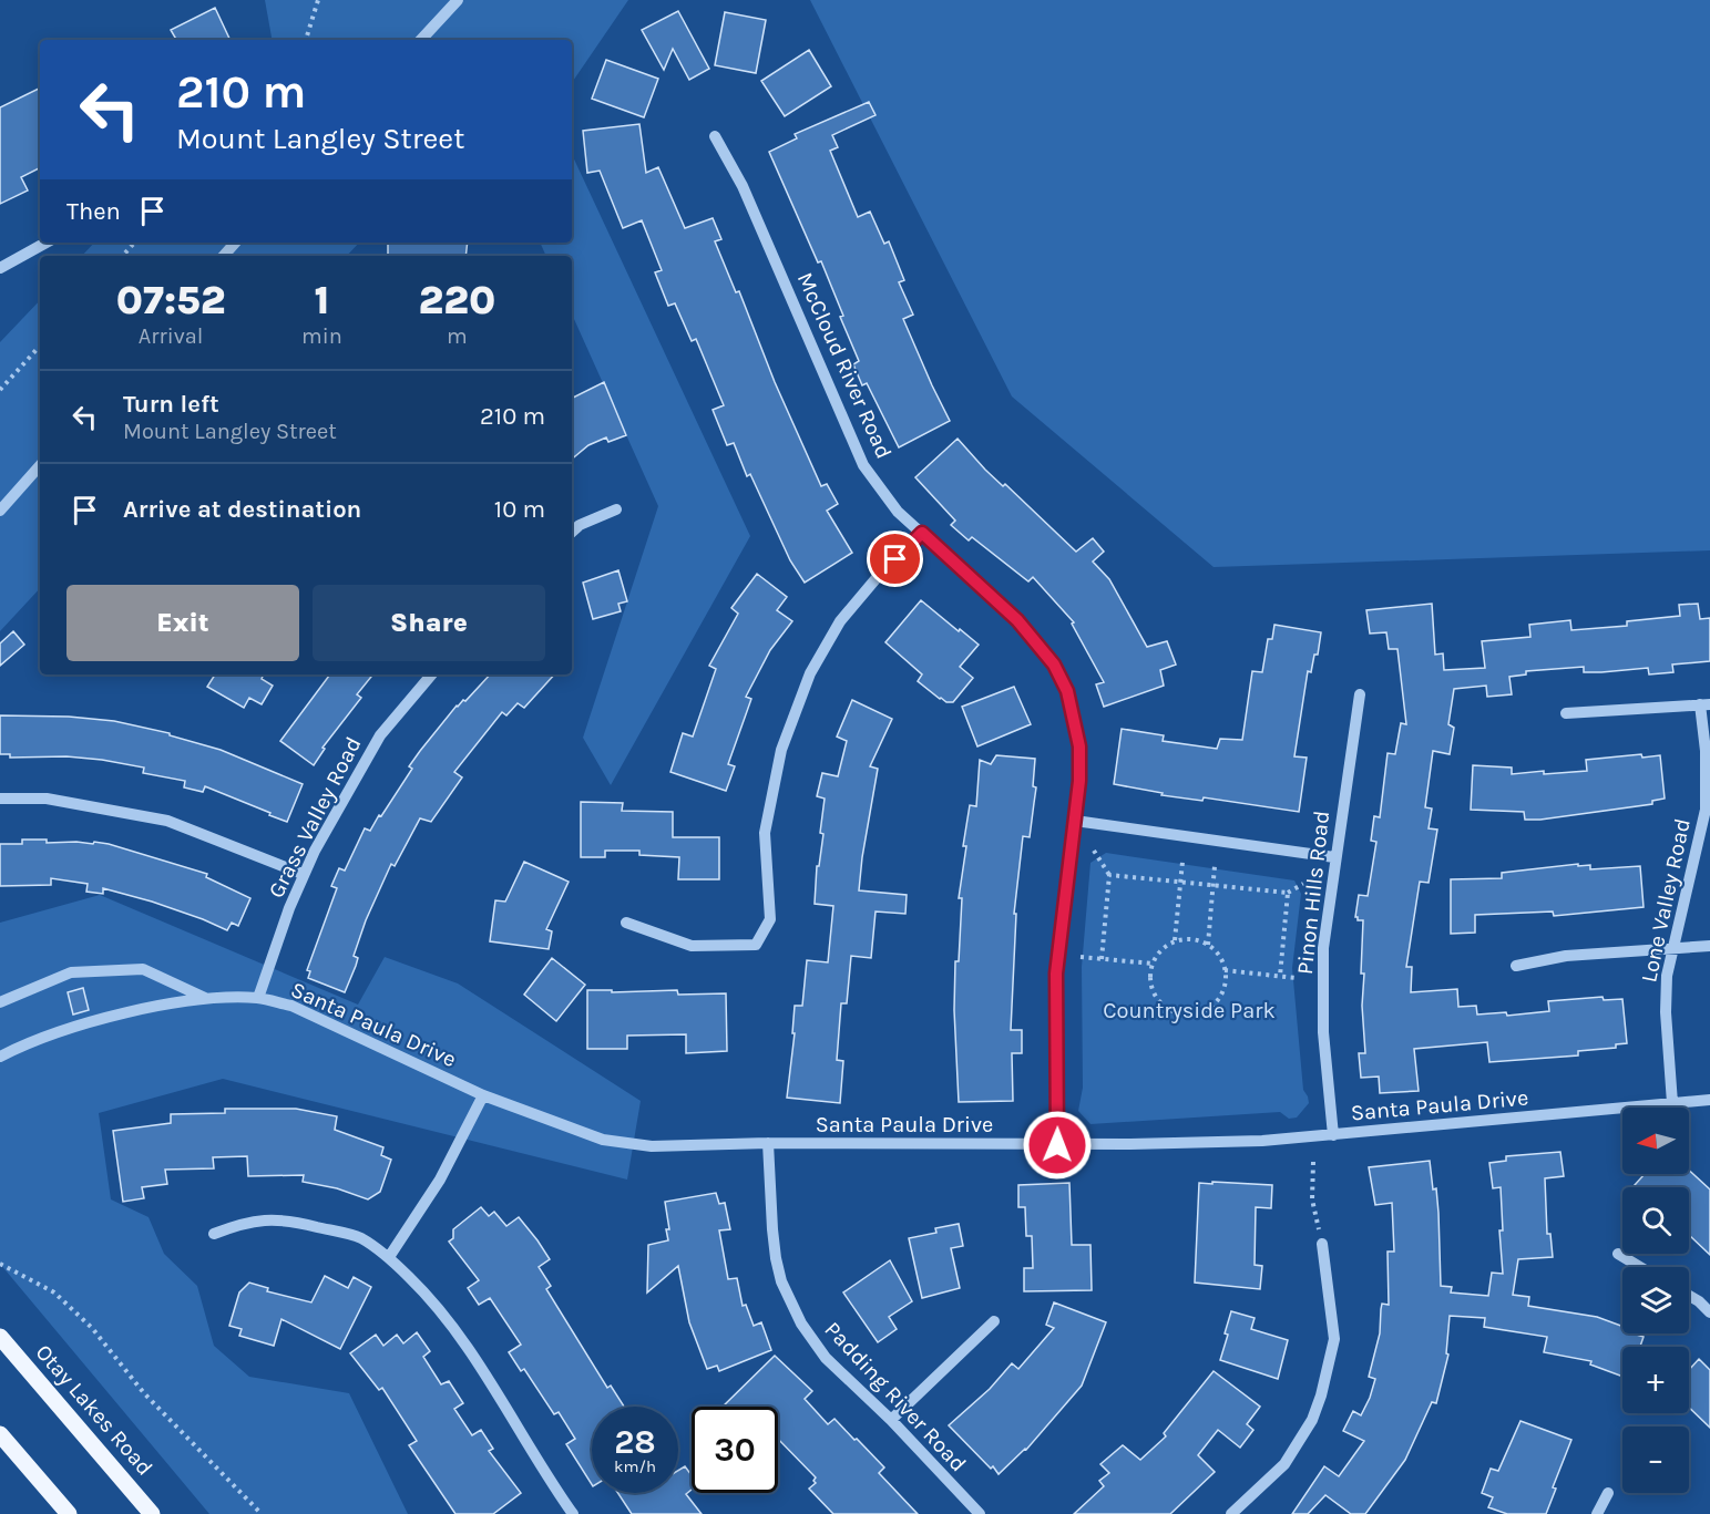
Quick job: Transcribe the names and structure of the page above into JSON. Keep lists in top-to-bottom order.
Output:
{
  "streets": {
    "main road": ["Otay Lakes Road"],
    "street": [
      "McCloud River Road",
      "Grass Valley Road",
      "Pinon Hills Road",
      "Lone Valley Road",
      "Santa Paula Drive",
      "Padding River Road"
    ]
  },
  "crossings": [
    ["McCloud River Road", "Santa Paula Drive"],
    ["Grass Valley Road", "Santa Paula Drive"],
    ["Pinon Hills Road", "Santa Paula Drive"],
    ["Lone Valley Road", "Santa Paula Drive"],
    ["Santa Paula Drive", "Padding River Road"]
  ],
  "parks": ["Countryside Park"],
  "north": "left",
  "page": {
    "turn": ["210 m", "Mount Langley Street"],
    "then": "Then",
    "eta": [
      "07:52",
      "Arrival",
      "1",
      "min",
      "220",
      "m"
    ],
    "list": [
      {
        "name": "Turn left",
        "note": "Mount Langley Street",
        "value": "210 m"
      },
      {
        "name": "Arrive at destination",
        "value": "10 m"
      }
    ],
    "buttons": ["Exit", "Share"],
    "map_buttons": ["+", "−"],
    "speed": "28 km/h",
    "limit": "30"
  }
}
